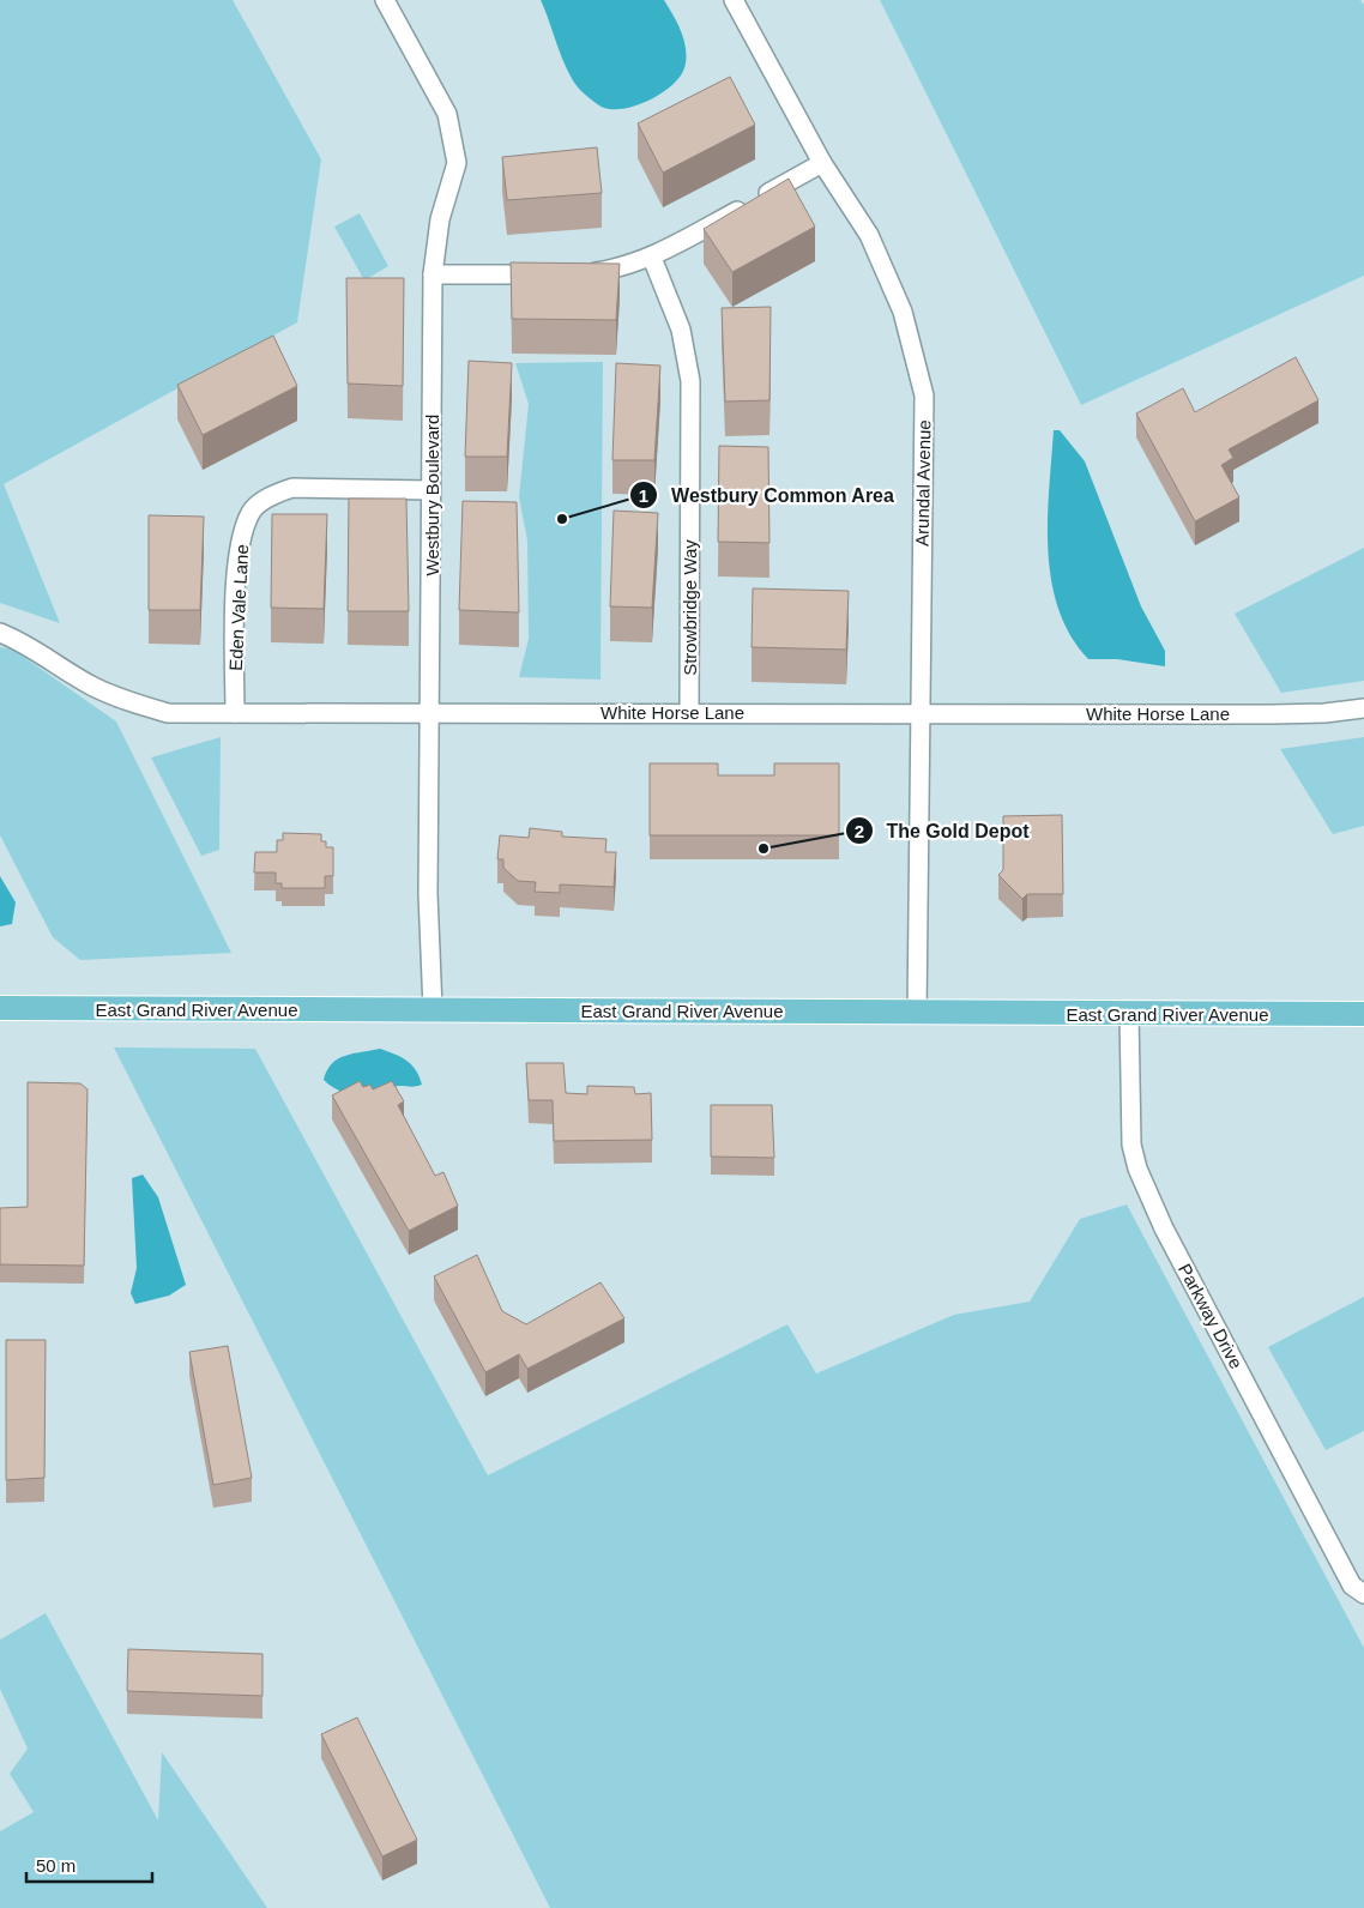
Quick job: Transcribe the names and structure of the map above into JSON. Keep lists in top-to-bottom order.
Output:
{
  "streets": {
    "main road": ["East Grand River Avenue"],
    "street": [
      "Arundal Avenue",
      "Westbury Boulevard",
      "Eden Vale Lane",
      "Strowbridge Way",
      "White Horse Lane",
      "Parkway Drive"
    ]
  },
  "crossings": [
    ["Arundal Avenue", "White Horse Lane"],
    ["Arundal Avenue", "East Grand River Avenue"],
    ["Westbury Boulevard", "Eden Vale Lane"],
    ["Westbury Boulevard", "White Horse Lane"],
    ["Westbury Boulevard", "East Grand River Avenue"],
    ["Eden Vale Lane", "White Horse Lane"],
    ["Strowbridge Way", "White Horse Lane"],
    ["East Grand River Avenue", "Parkway Drive"]
  ],
  "places": ["Westbury Common Area", "The Gold Depot"],
  "scale_bar": "50 m"
}
